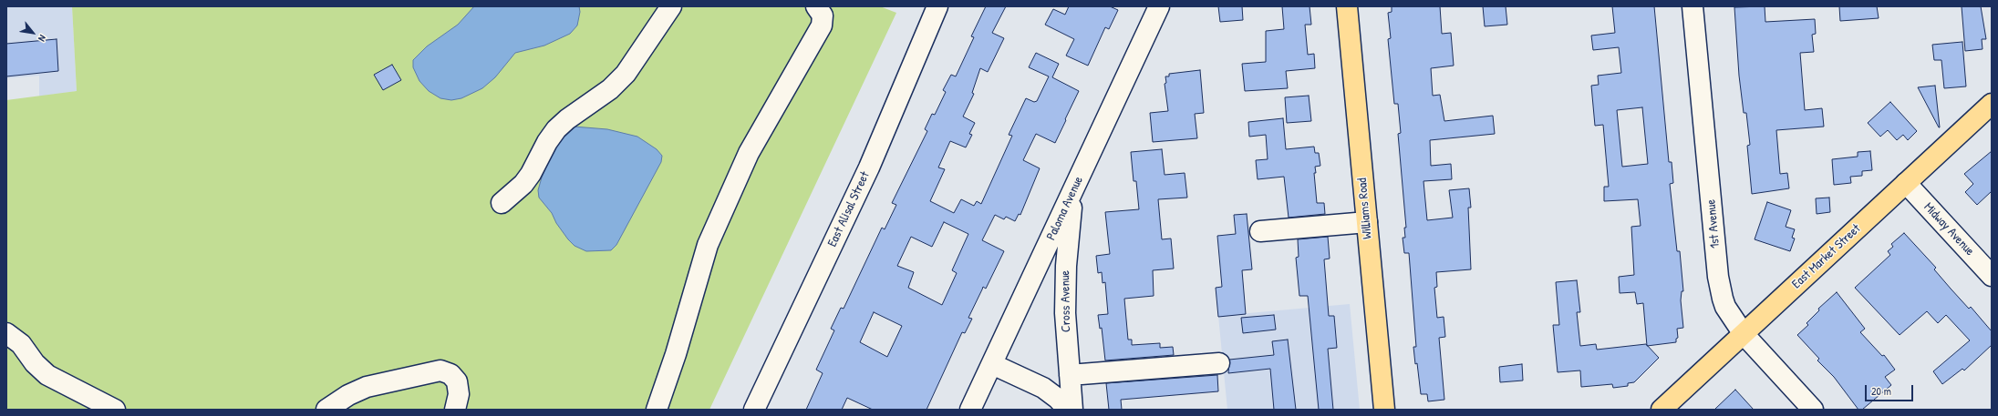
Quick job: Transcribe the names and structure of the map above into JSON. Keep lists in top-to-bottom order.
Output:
{
  "streets": {
    "main road": ["Williams Road", "East Market Street"],
    "street": [
      "Paloma Avenue",
      "East Alisal Street",
      "1st Avenue",
      "Midway Avenue",
      "Cross Avenue"
    ]
  },
  "crossings": [
    ["Paloma Avenue", "Cross Avenue"],
    ["1st Avenue", "East Market Street"],
    ["Midway Avenue", "East Market Street"]
  ],
  "scale_bar": "20 m",
  "north": "bottom right"
}
